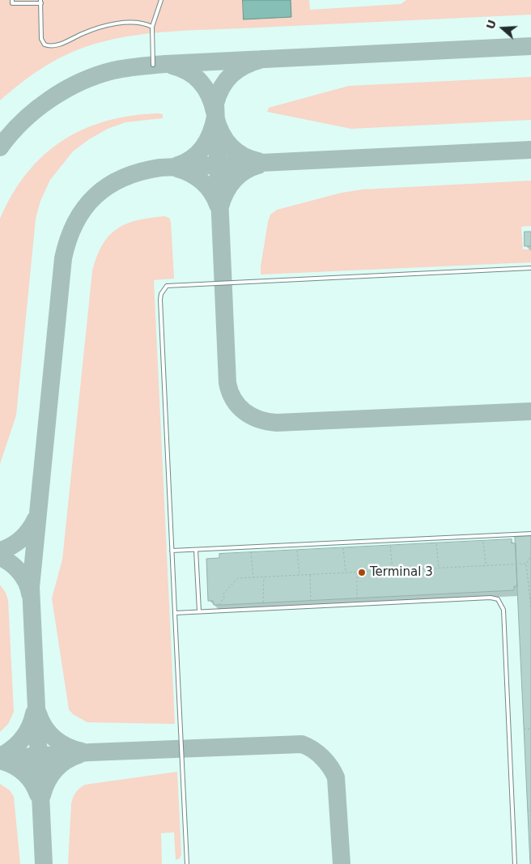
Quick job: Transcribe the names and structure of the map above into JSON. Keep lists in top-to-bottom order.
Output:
{
  "places": ["Terminal 3"],
  "north": "left"
}
